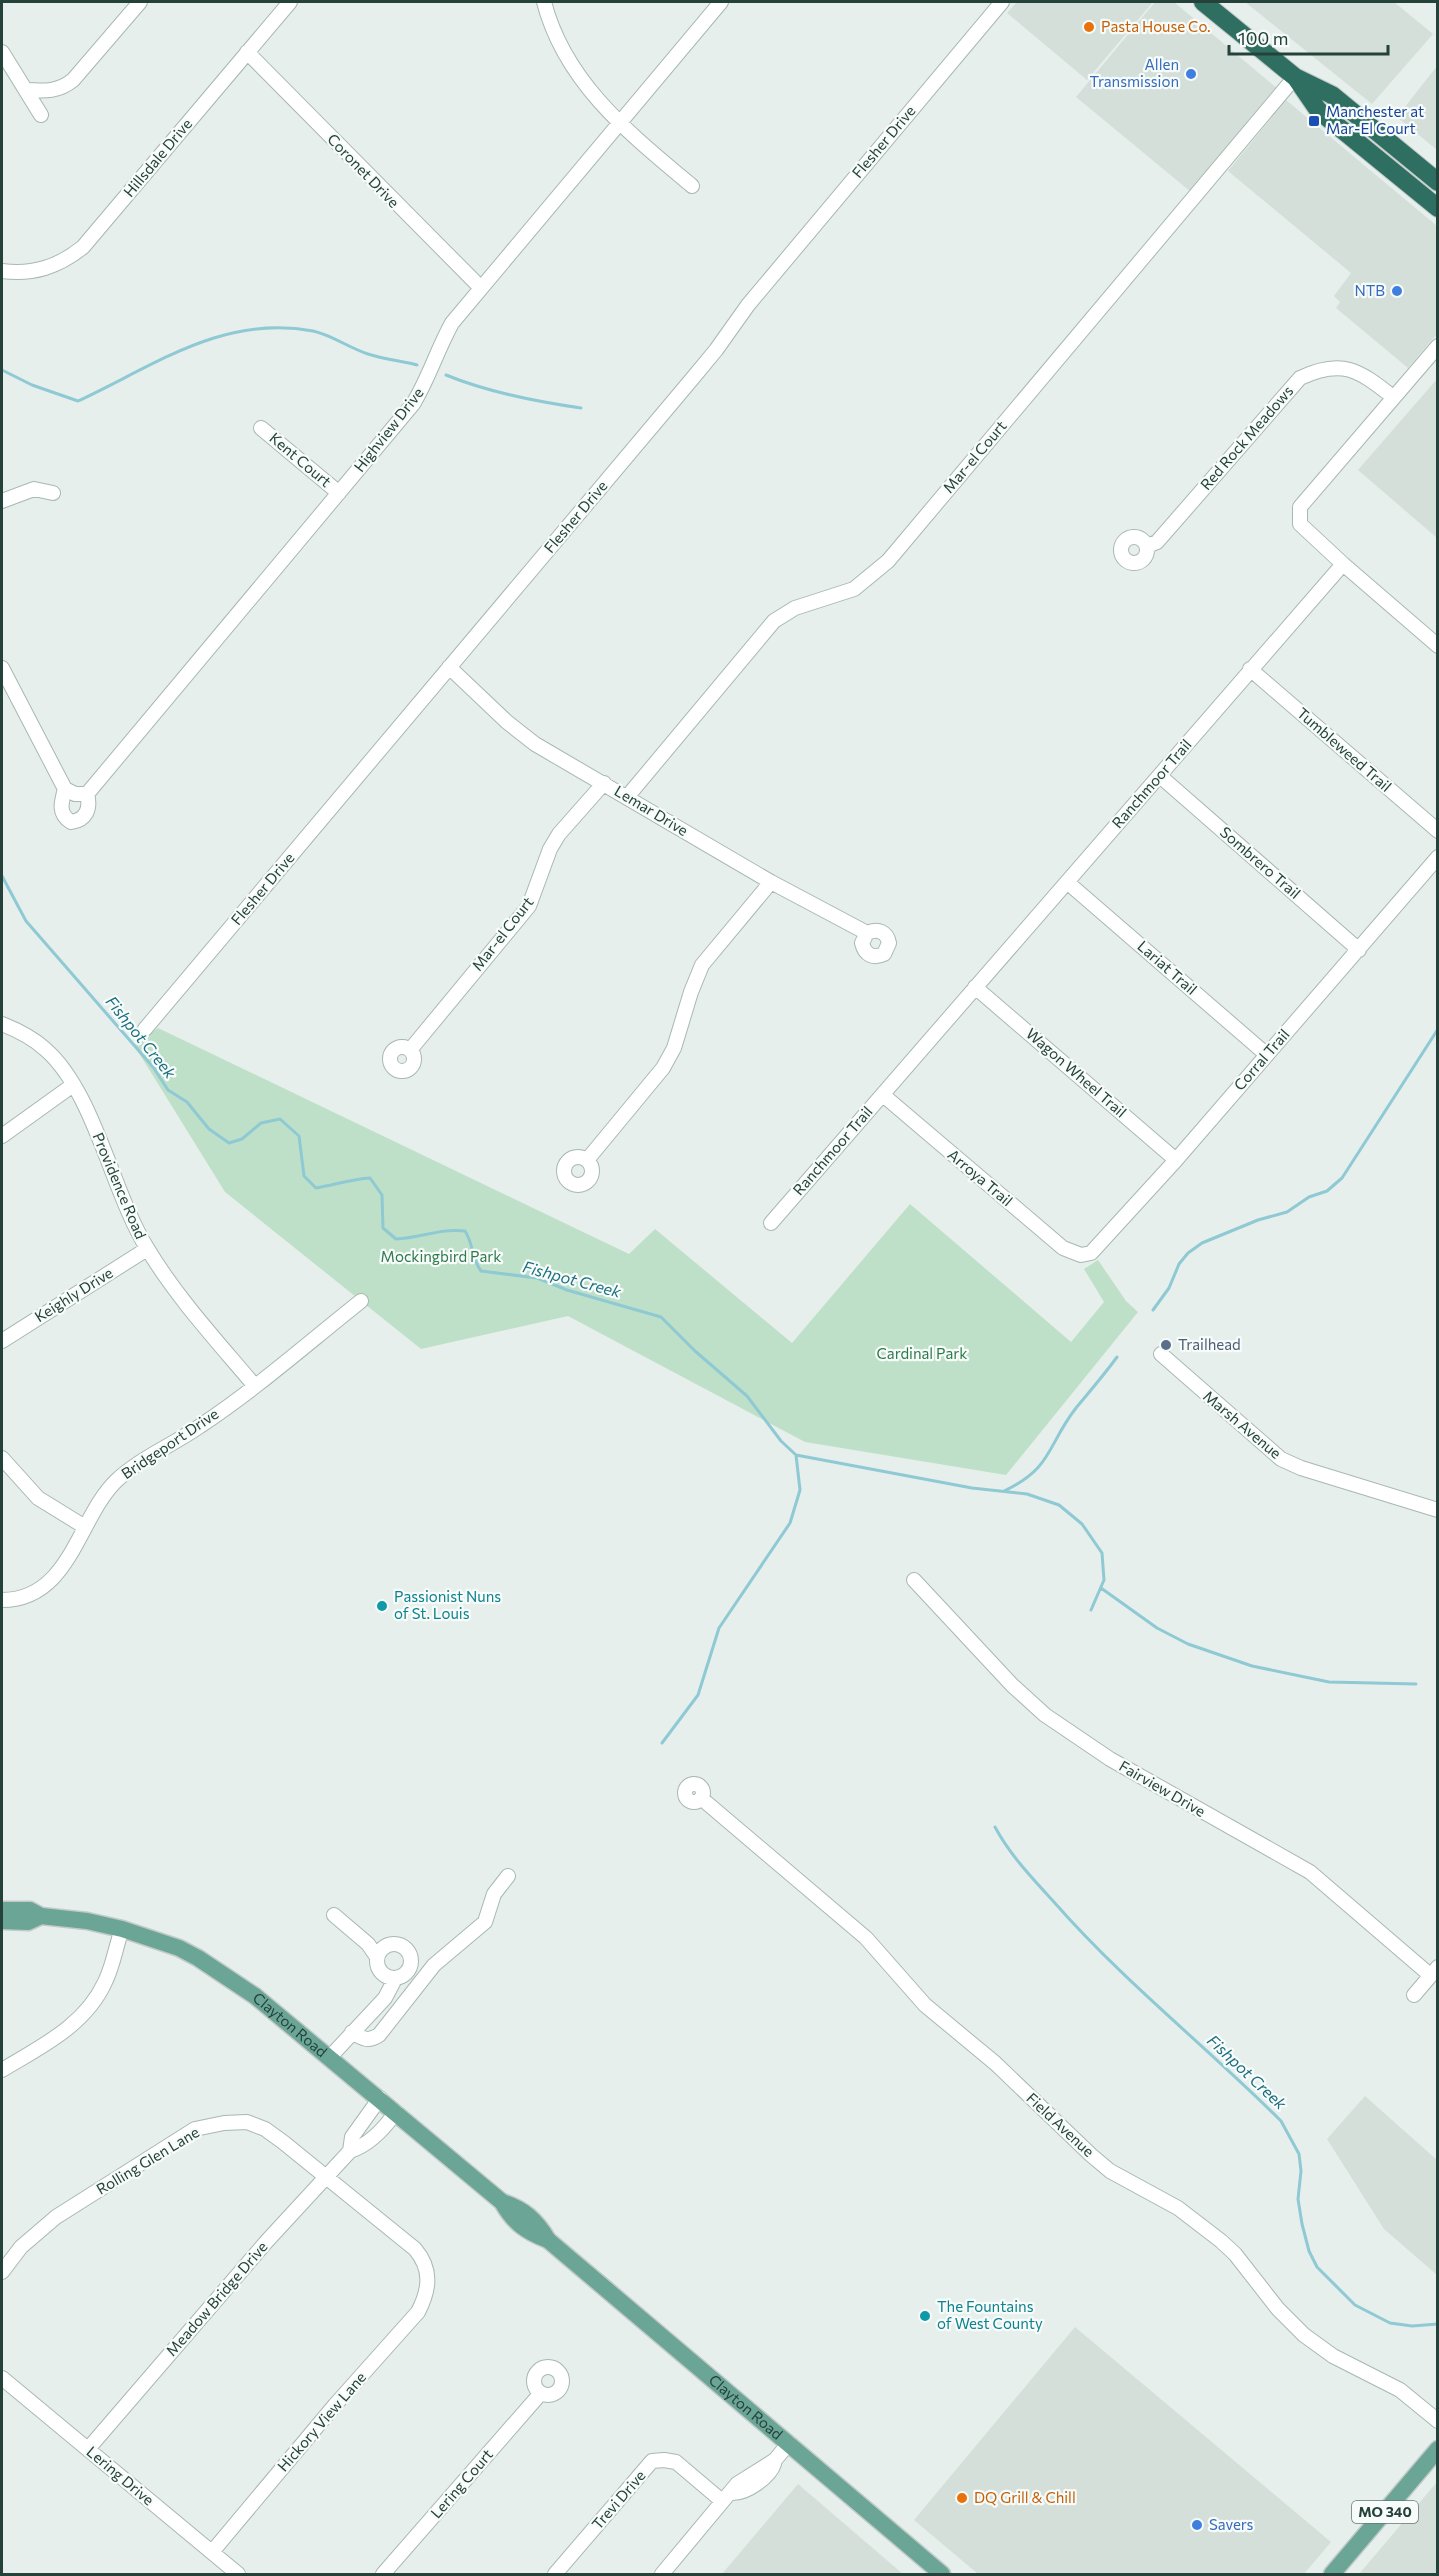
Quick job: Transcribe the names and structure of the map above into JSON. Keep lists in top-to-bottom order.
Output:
{
  "streets": {
    "main road": ["Clayton Road", "MO 340"],
    "street": [
      "Flesher Drive",
      "Hillsdale Drive",
      "Coronet Drive",
      "Highview Drive",
      "Red Rock Meadows",
      "Mar-el Court",
      "Kent Court",
      "Tumbleweed Trail",
      "Ranchmoor Trail",
      "Lemar Drive",
      "Sombrero Trail",
      "Lariat Trail",
      "Corral Trail",
      "Wagon Wheel Trail",
      "Arroya Trail",
      "Providence Road",
      "Keighly Drive",
      "Marsh Avenue",
      "Bridgeport Drive",
      "Fairview Drive",
      "Field Avenue",
      "Rolling Glen Lane",
      "Meadow Bridge Drive",
      "Hickory View Lane",
      "Lering Drive",
      "Lering Court",
      "Trevi Drive"
    ]
  },
  "crossings": [
    ["Flesher Drive", "Lemar Drive"],
    ["Hillsdale Drive", "Coronet Drive"],
    ["Coronet Drive", "Highview Drive"],
    ["Highview Drive", "Kent Court"],
    ["Mar-el Court", "Lemar Drive"],
    ["Tumbleweed Trail", "Ranchmoor Trail"],
    ["Ranchmoor Trail", "Sombrero Trail"],
    ["Ranchmoor Trail", "Lariat Trail"],
    ["Ranchmoor Trail", "Wagon Wheel Trail"],
    ["Ranchmoor Trail", "Arroya Trail"],
    ["Sombrero Trail", "Corral Trail"],
    ["Lariat Trail", "Corral Trail"],
    ["Corral Trail", "Wagon Wheel Trail"],
    ["Corral Trail", "Arroya Trail"],
    ["Providence Road", "Keighly Drive"],
    ["Providence Road", "Bridgeport Drive"],
    ["Clayton Road", "Meadow Bridge Drive"],
    ["Rolling Glen Lane", "Meadow Bridge Drive"],
    ["Rolling Glen Lane", "Hickory View Lane"],
    ["Meadow Bridge Drive", "Lering Drive"],
    ["Hickory View Lane", "Lering Drive"]
  ],
  "water": ["Fishpot Creek"],
  "parks": ["Mockingbird Park", "Cardinal Park"],
  "places": {
    "other": [
      "Pasta House Co.",
      "Allen Transmission",
      "NTB",
      "Trailhead",
      "Passionist Nuns of St. Louis",
      "The Fountains of West County",
      "DQ Grill & Chill",
      "Savers"
    ],
    "transit": ["Manchester at Mar-El Court"]
  },
  "scale_bar": "100 m"
}
